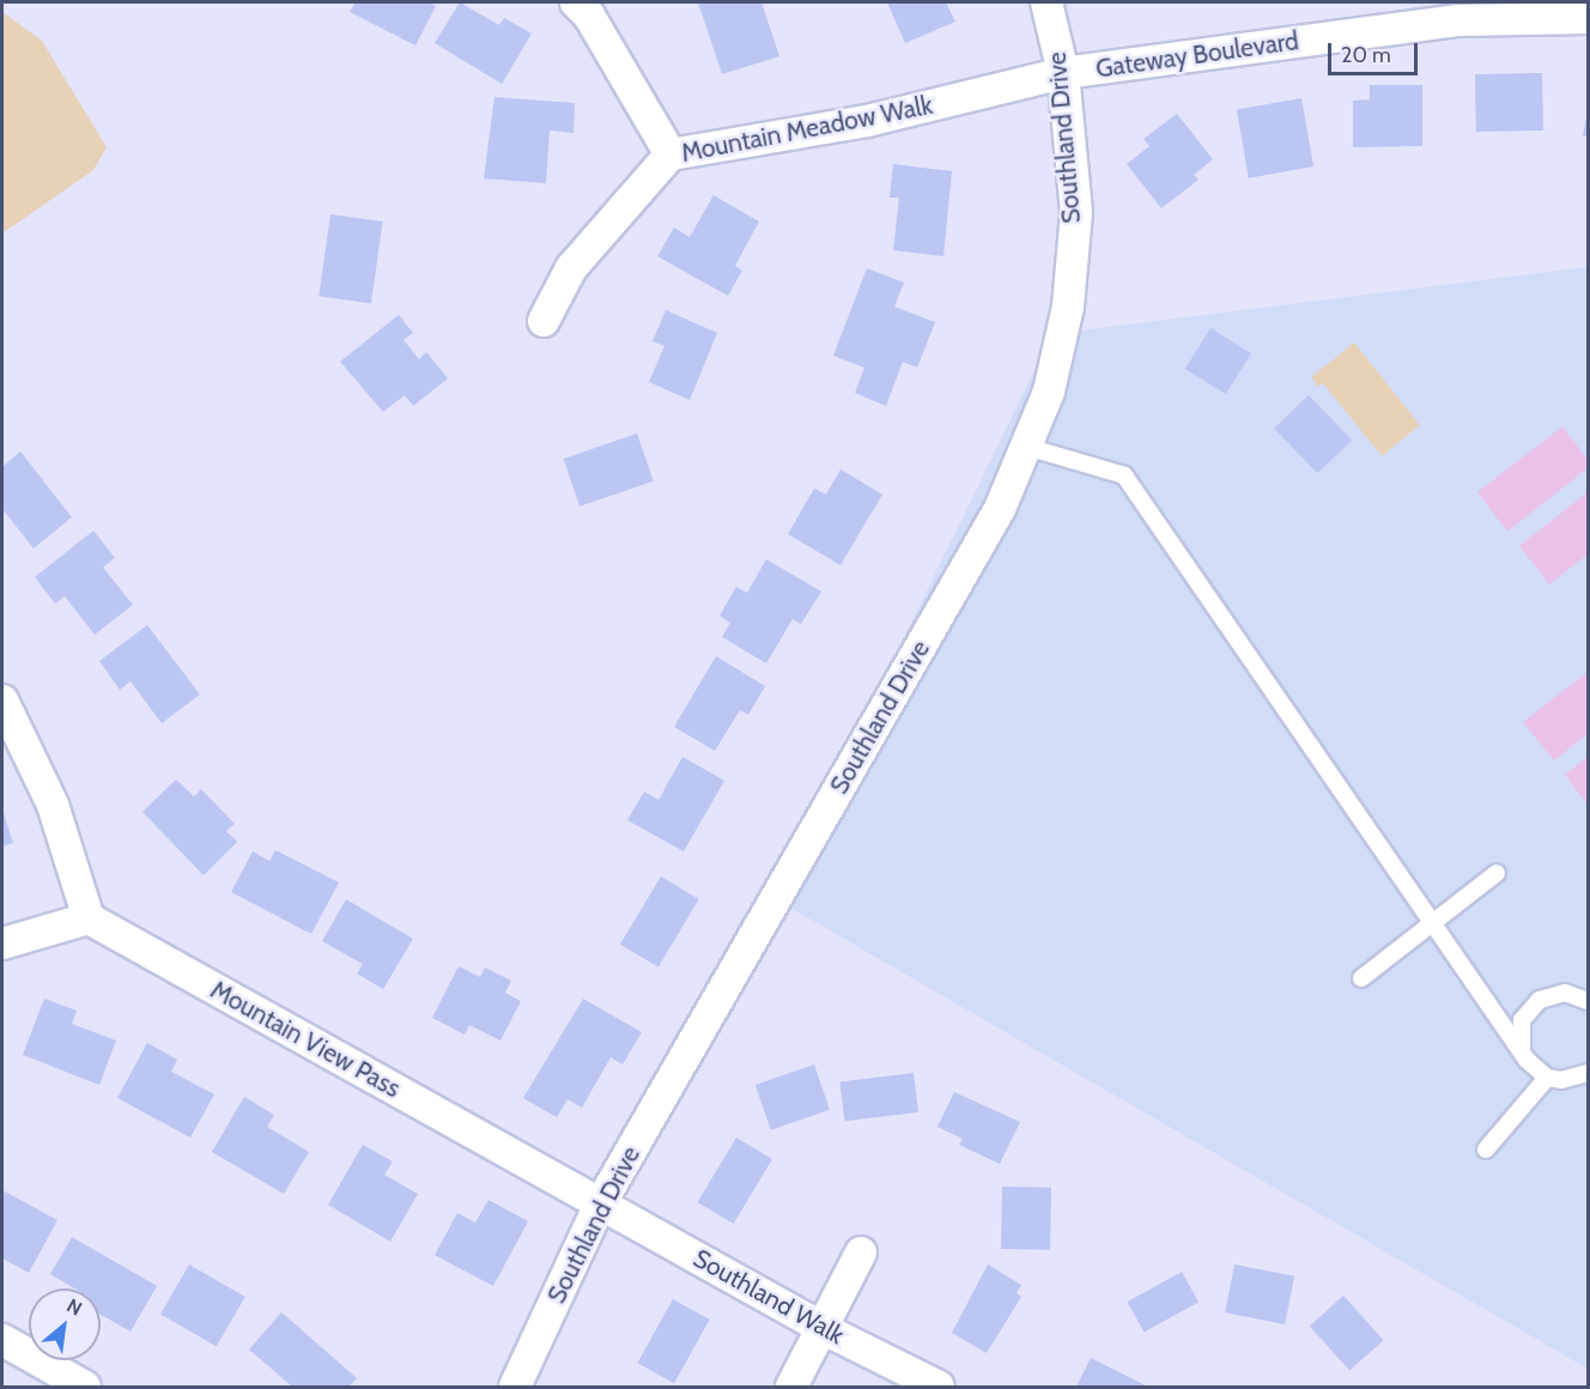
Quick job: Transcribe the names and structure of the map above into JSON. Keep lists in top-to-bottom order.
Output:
{
  "streets": {
    "street": [
      "Gateway Boulevard",
      "Mountain Meadow Walk",
      "Southland Drive",
      "Mountain View Pass",
      "Southland Walk"
    ]
  },
  "crossings": [
    ["Gateway Boulevard", "Mountain Meadow Walk"],
    ["Gateway Boulevard", "Southland Drive"],
    ["Mountain Meadow Walk", "Southland Drive"],
    ["Southland Drive", "Mountain View Pass"],
    ["Southland Drive", "Southland Walk"],
    ["Mountain View Pass", "Southland Walk"]
  ],
  "scale_bar": "20 m",
  "north": "top right"
}
